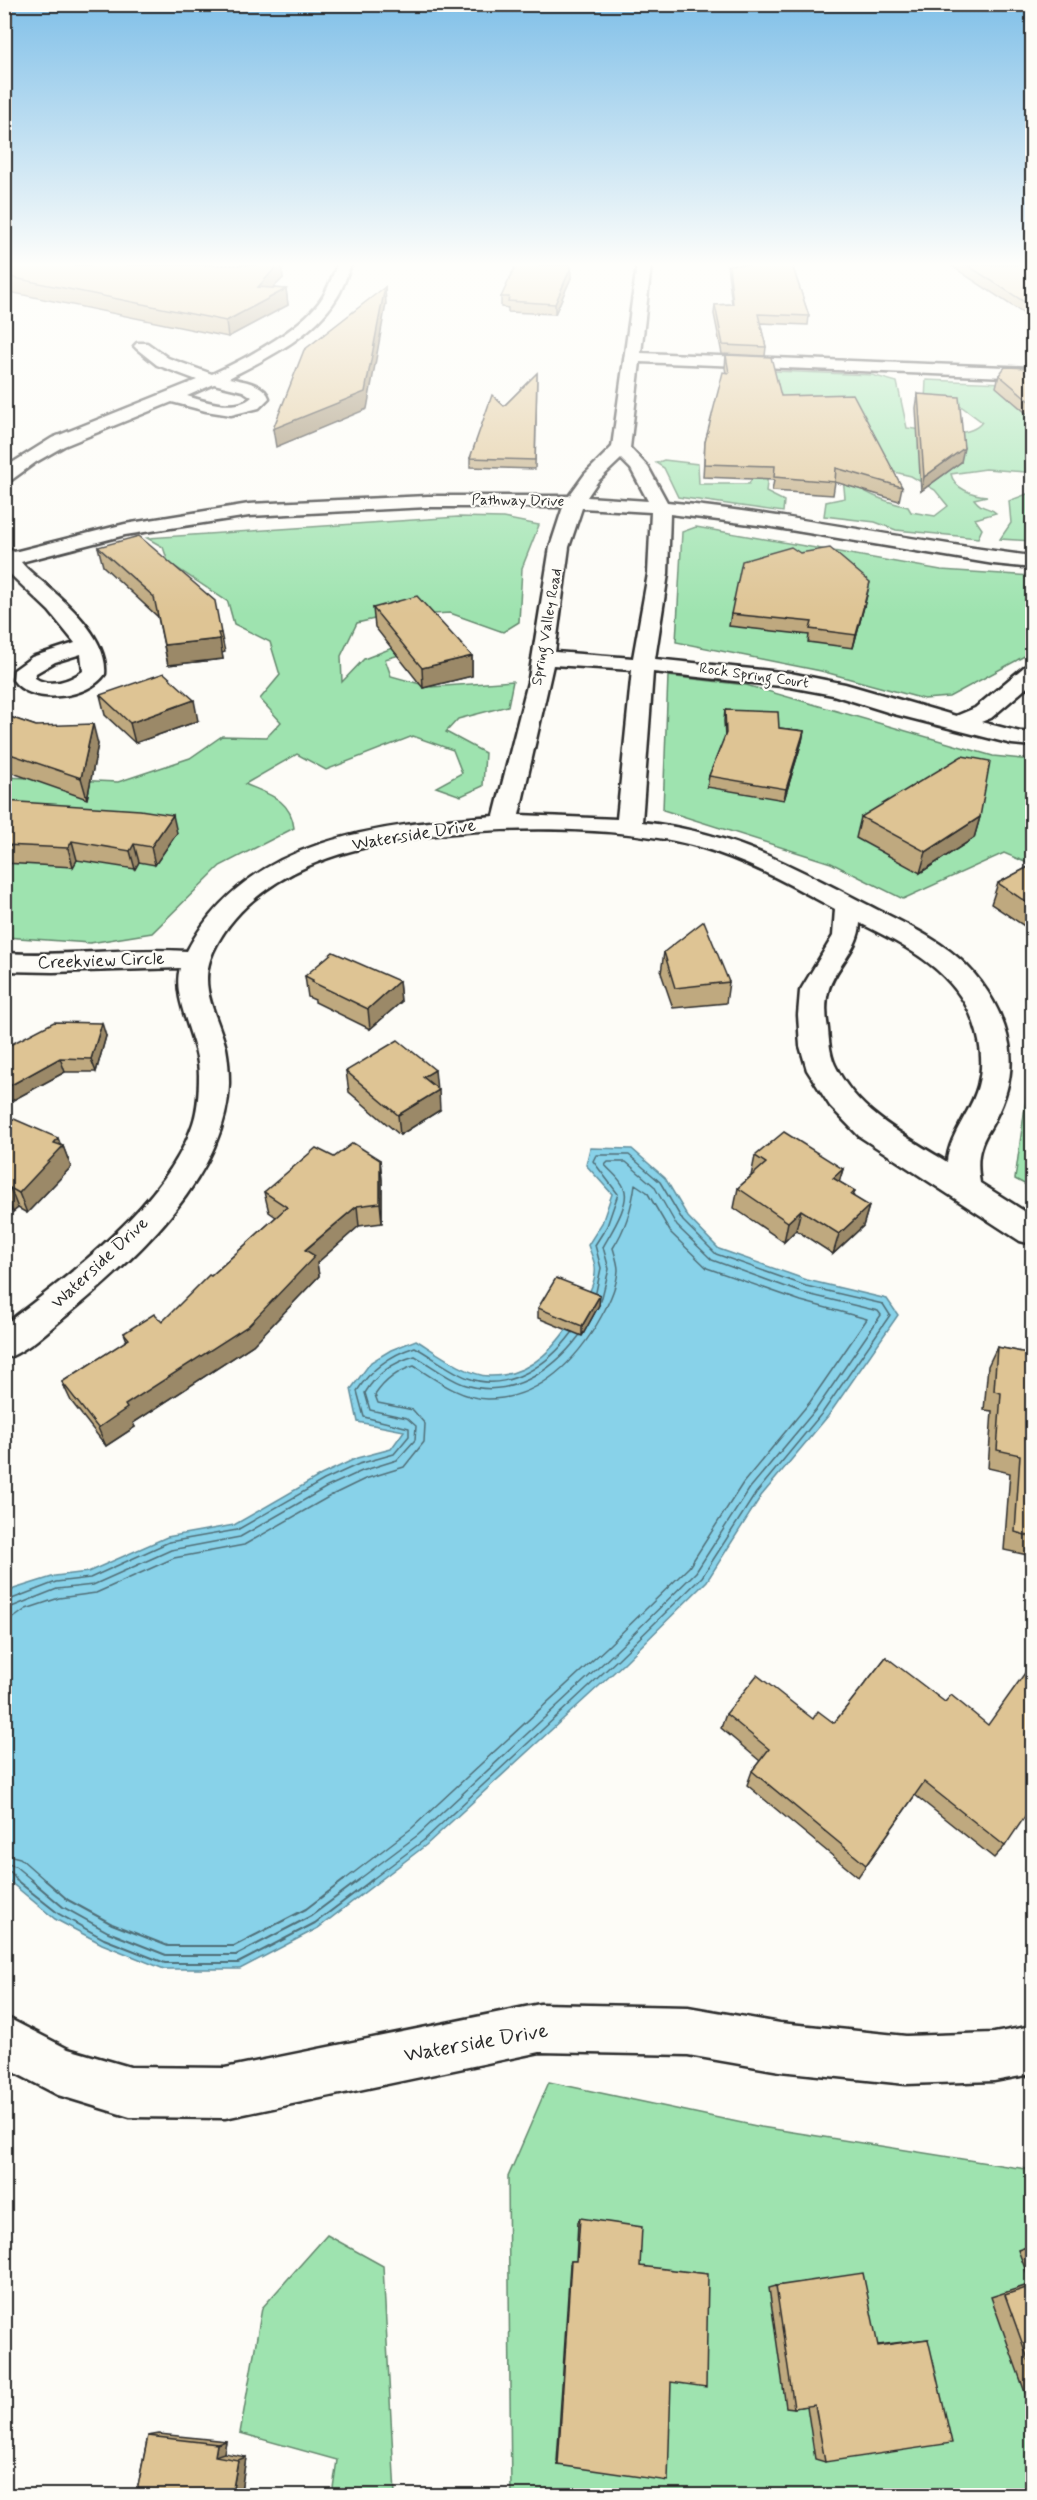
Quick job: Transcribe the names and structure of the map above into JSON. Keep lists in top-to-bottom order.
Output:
{
  "streets": {
    "street": [
      "Pathway Drive",
      "Spring Valley Road",
      "Rock Spring Court",
      "Waterside Drive",
      "Creekview Circle"
    ]
  },
  "crossings": [
    ["Pathway Drive", "Spring Valley Road"],
    ["Spring Valley Road", "Rock Spring Court"],
    ["Spring Valley Road", "Waterside Drive"],
    ["Waterside Drive", "Creekview Circle"]
  ]
}
